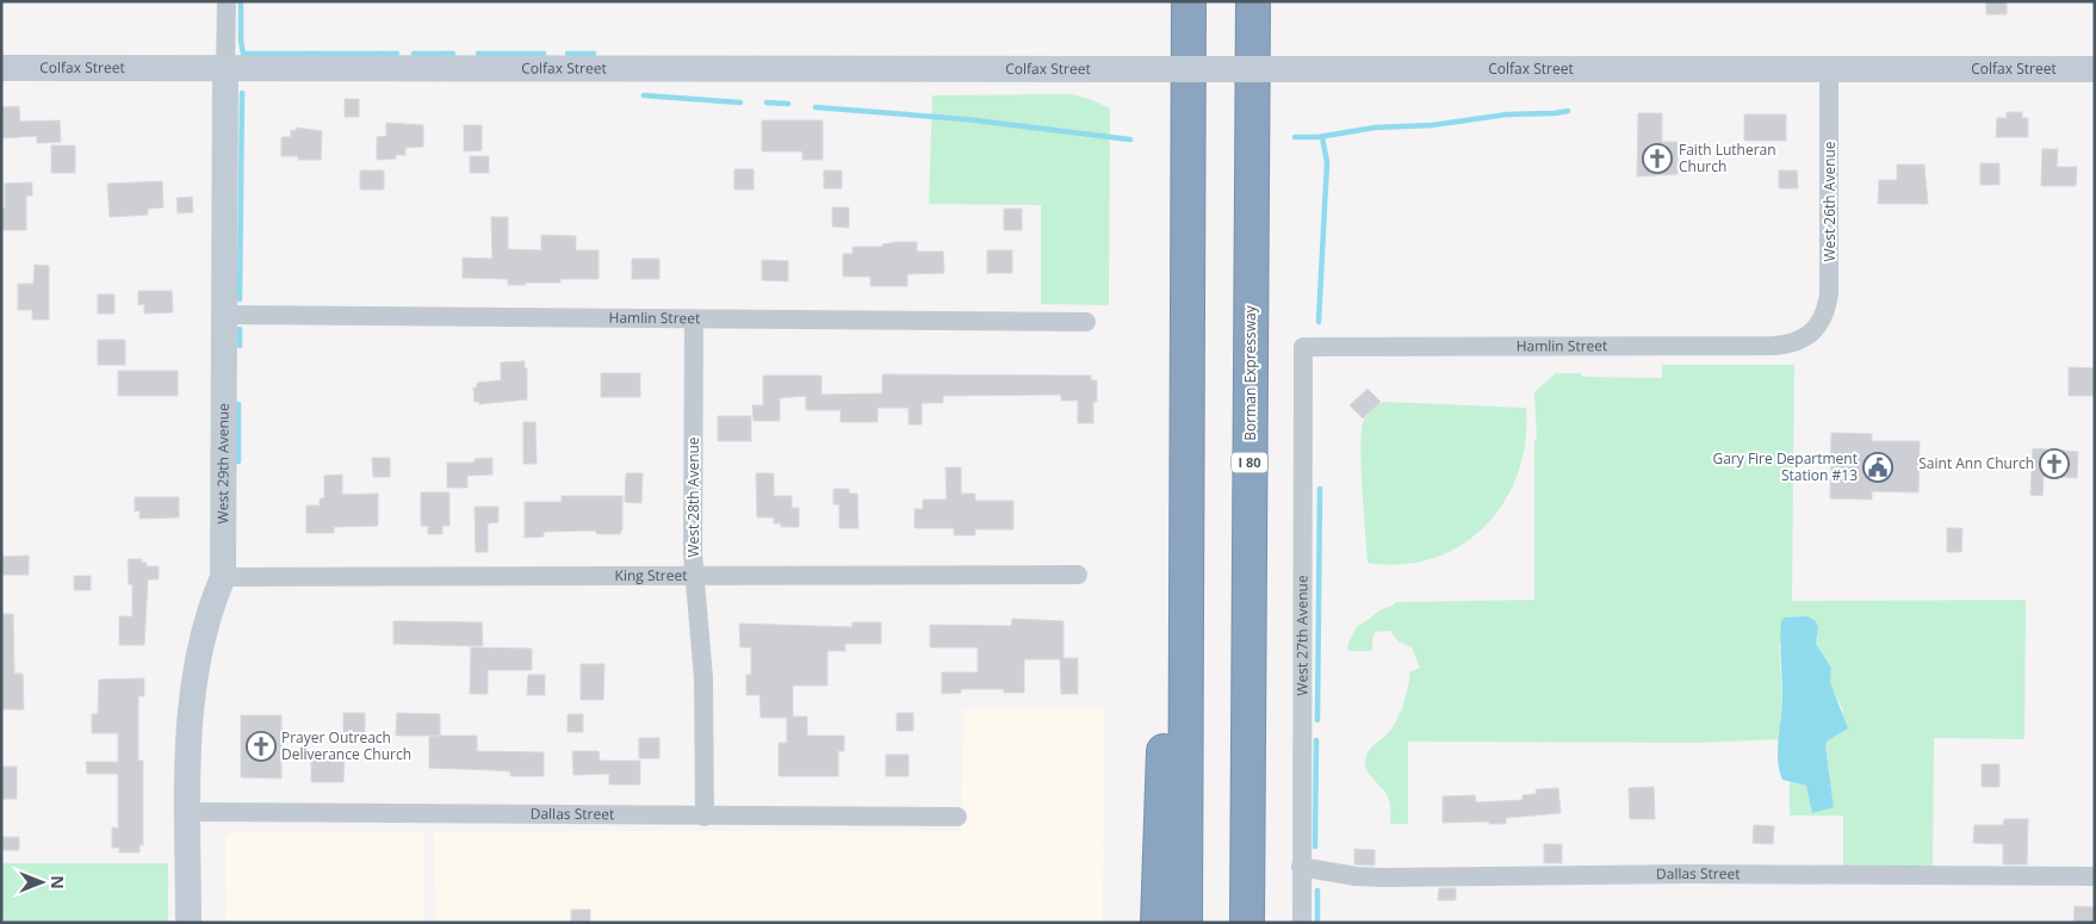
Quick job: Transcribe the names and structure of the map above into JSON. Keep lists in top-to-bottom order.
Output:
{
  "streets": {
    "highway": ["Borman Expressway", "I 80"],
    "street": [
      "Colfax Street",
      "West 26th Avenue",
      "Hamlin Street",
      "West 29th Avenue",
      "West 28th Avenue",
      "King Street",
      "West 27th Avenue",
      "Dallas Street"
    ]
  },
  "crossings": [
    ["Colfax Street", "West 26th Avenue"],
    ["Colfax Street", "West 29th Avenue"],
    ["West 26th Avenue", "Hamlin Street"],
    ["Hamlin Street", "West 29th Avenue"],
    ["Hamlin Street", "West 28th Avenue"],
    ["Hamlin Street", "West 27th Avenue"],
    ["West 29th Avenue", "King Street"],
    ["West 29th Avenue", "Dallas Street"],
    ["West 28th Avenue", "King Street"],
    ["West 28th Avenue", "Dallas Street"],
    ["West 27th Avenue", "Dallas Street"]
  ],
  "places": {
    "church": ["Faith Lutheran Church", "Saint Ann Church", "Prayer Outreach Deliverance Church"],
    "public building": ["Gary Fire Department Station #13"]
  },
  "north": "right"
}
